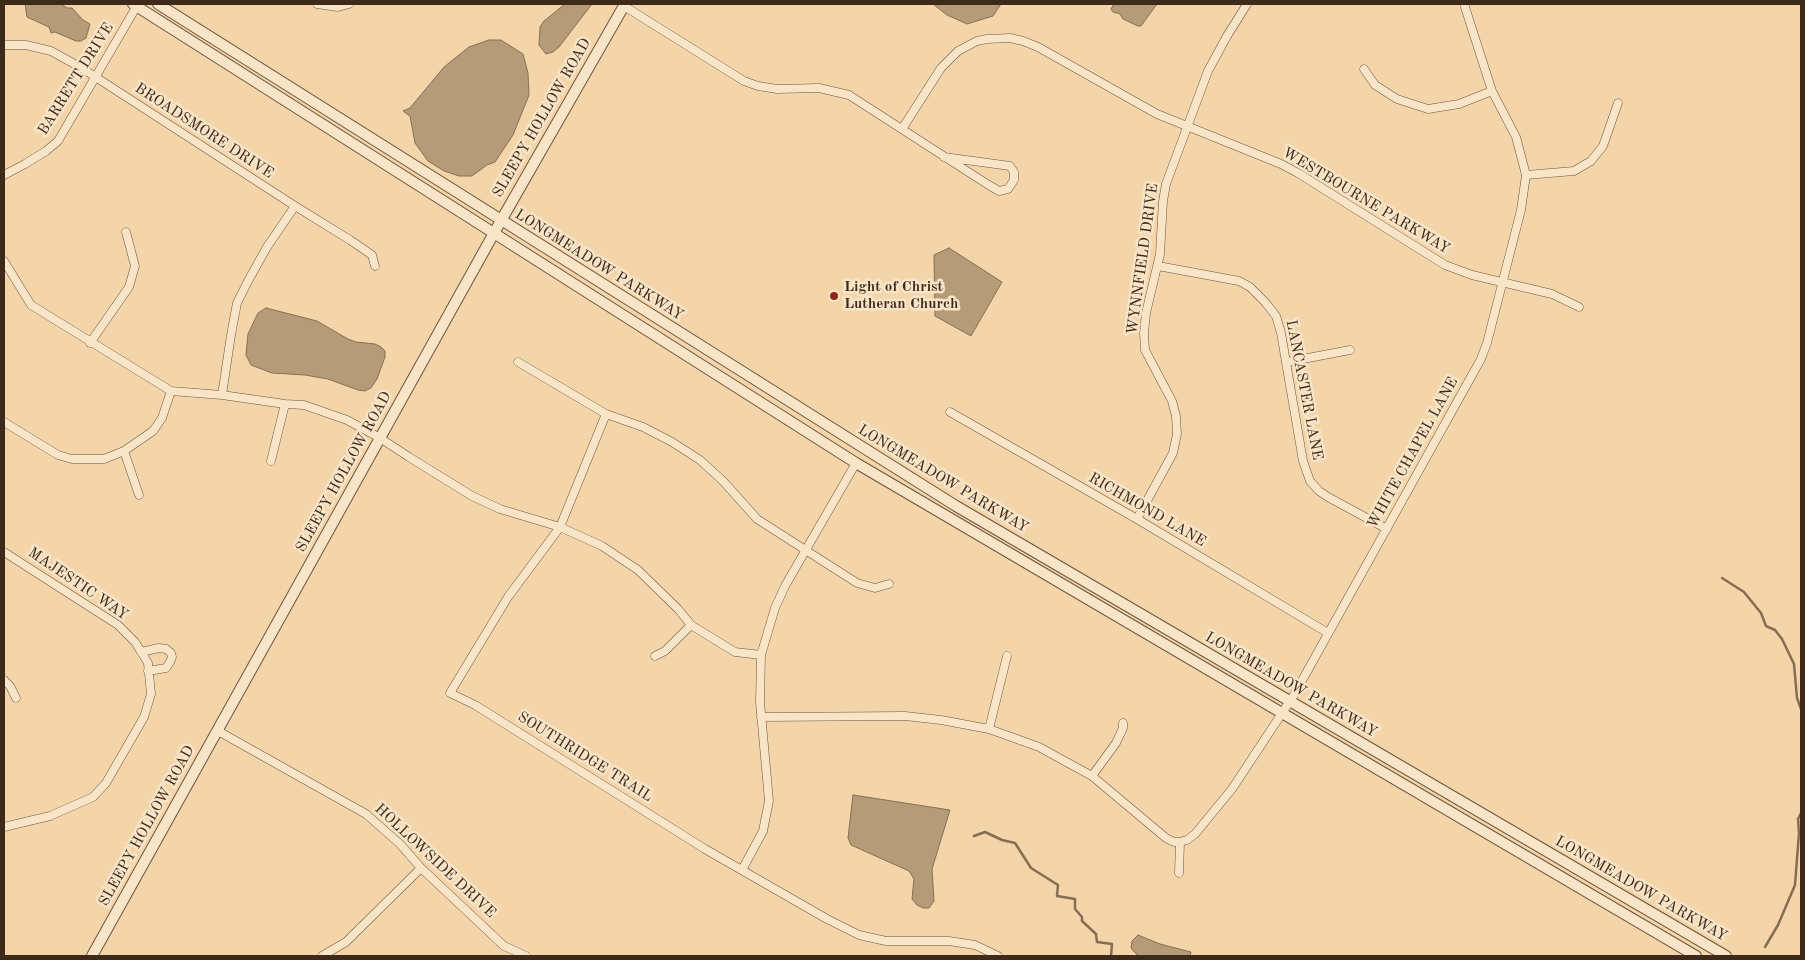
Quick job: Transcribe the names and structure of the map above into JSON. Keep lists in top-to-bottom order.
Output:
{
  "streets": {
    "street": [
      "BARRETT DRIVE",
      "SLEEPY HOLLOW ROAD",
      "BROADSMORE DRIVE",
      "WESTBOURNE PARKWAY",
      "WYNNFIELD DRIVE",
      "LONGMEADOW PARKWAY",
      "LANCASTER LANE",
      "WHITE CHAPEL LANE",
      "RICHMOND LANE",
      "MAJESTIC WAY",
      "SOUTHRIDGE TRAIL",
      "HOLLOWSIDE DRIVE"
    ]
  },
  "crossings": [
    ["BARRETT DRIVE", "BROADSMORE DRIVE"],
    ["BARRETT DRIVE", "LONGMEADOW PARKWAY"],
    ["SLEEPY HOLLOW ROAD", "LONGMEADOW PARKWAY"],
    ["SLEEPY HOLLOW ROAD", "HOLLOWSIDE DRIVE"],
    ["WESTBOURNE PARKWAY", "WYNNFIELD DRIVE"],
    ["WESTBOURNE PARKWAY", "WHITE CHAPEL LANE"],
    ["WYNNFIELD DRIVE", "LANCASTER LANE"],
    ["WYNNFIELD DRIVE", "RICHMOND LANE"],
    ["LONGMEADOW PARKWAY", "WHITE CHAPEL LANE"],
    ["LANCASTER LANE", "WHITE CHAPEL LANE"],
    ["WHITE CHAPEL LANE", "RICHMOND LANE"]
  ],
  "places": ["Light of Christ Lutheran Church"]
}
